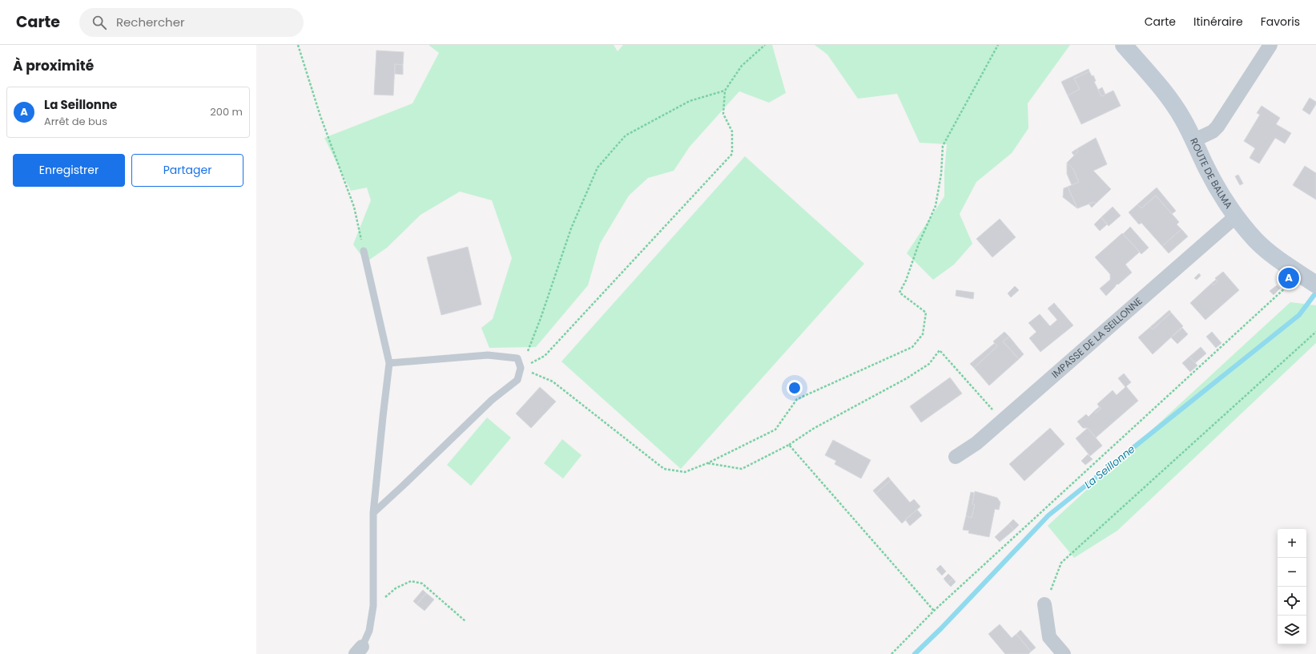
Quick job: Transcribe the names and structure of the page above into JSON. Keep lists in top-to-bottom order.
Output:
{
  "streets": {
    "street": ["ROUTE DE BALMA", "IMPASSE DE LA SEILLONNE"]
  },
  "crossings": [
    ["ROUTE DE BALMA", "IMPASSE DE LA SEILLONNE"]
  ],
  "water": ["La Seillonne"],
  "page": {
    "header": "Carte",
    "search": "Rechercher",
    "nav": ["Carte", "Itinéraire", "Favoris"],
    "heading": "À proximité",
    "list": [
      {
        "mark": "A",
        "name": "La Seillonne",
        "note": "Arrêt de bus",
        "value": "200 m"
      }
    ],
    "buttons": ["Enregistrer", "Partager"],
    "pins": "A",
    "map_buttons": ["+", "−"]
  }
}
